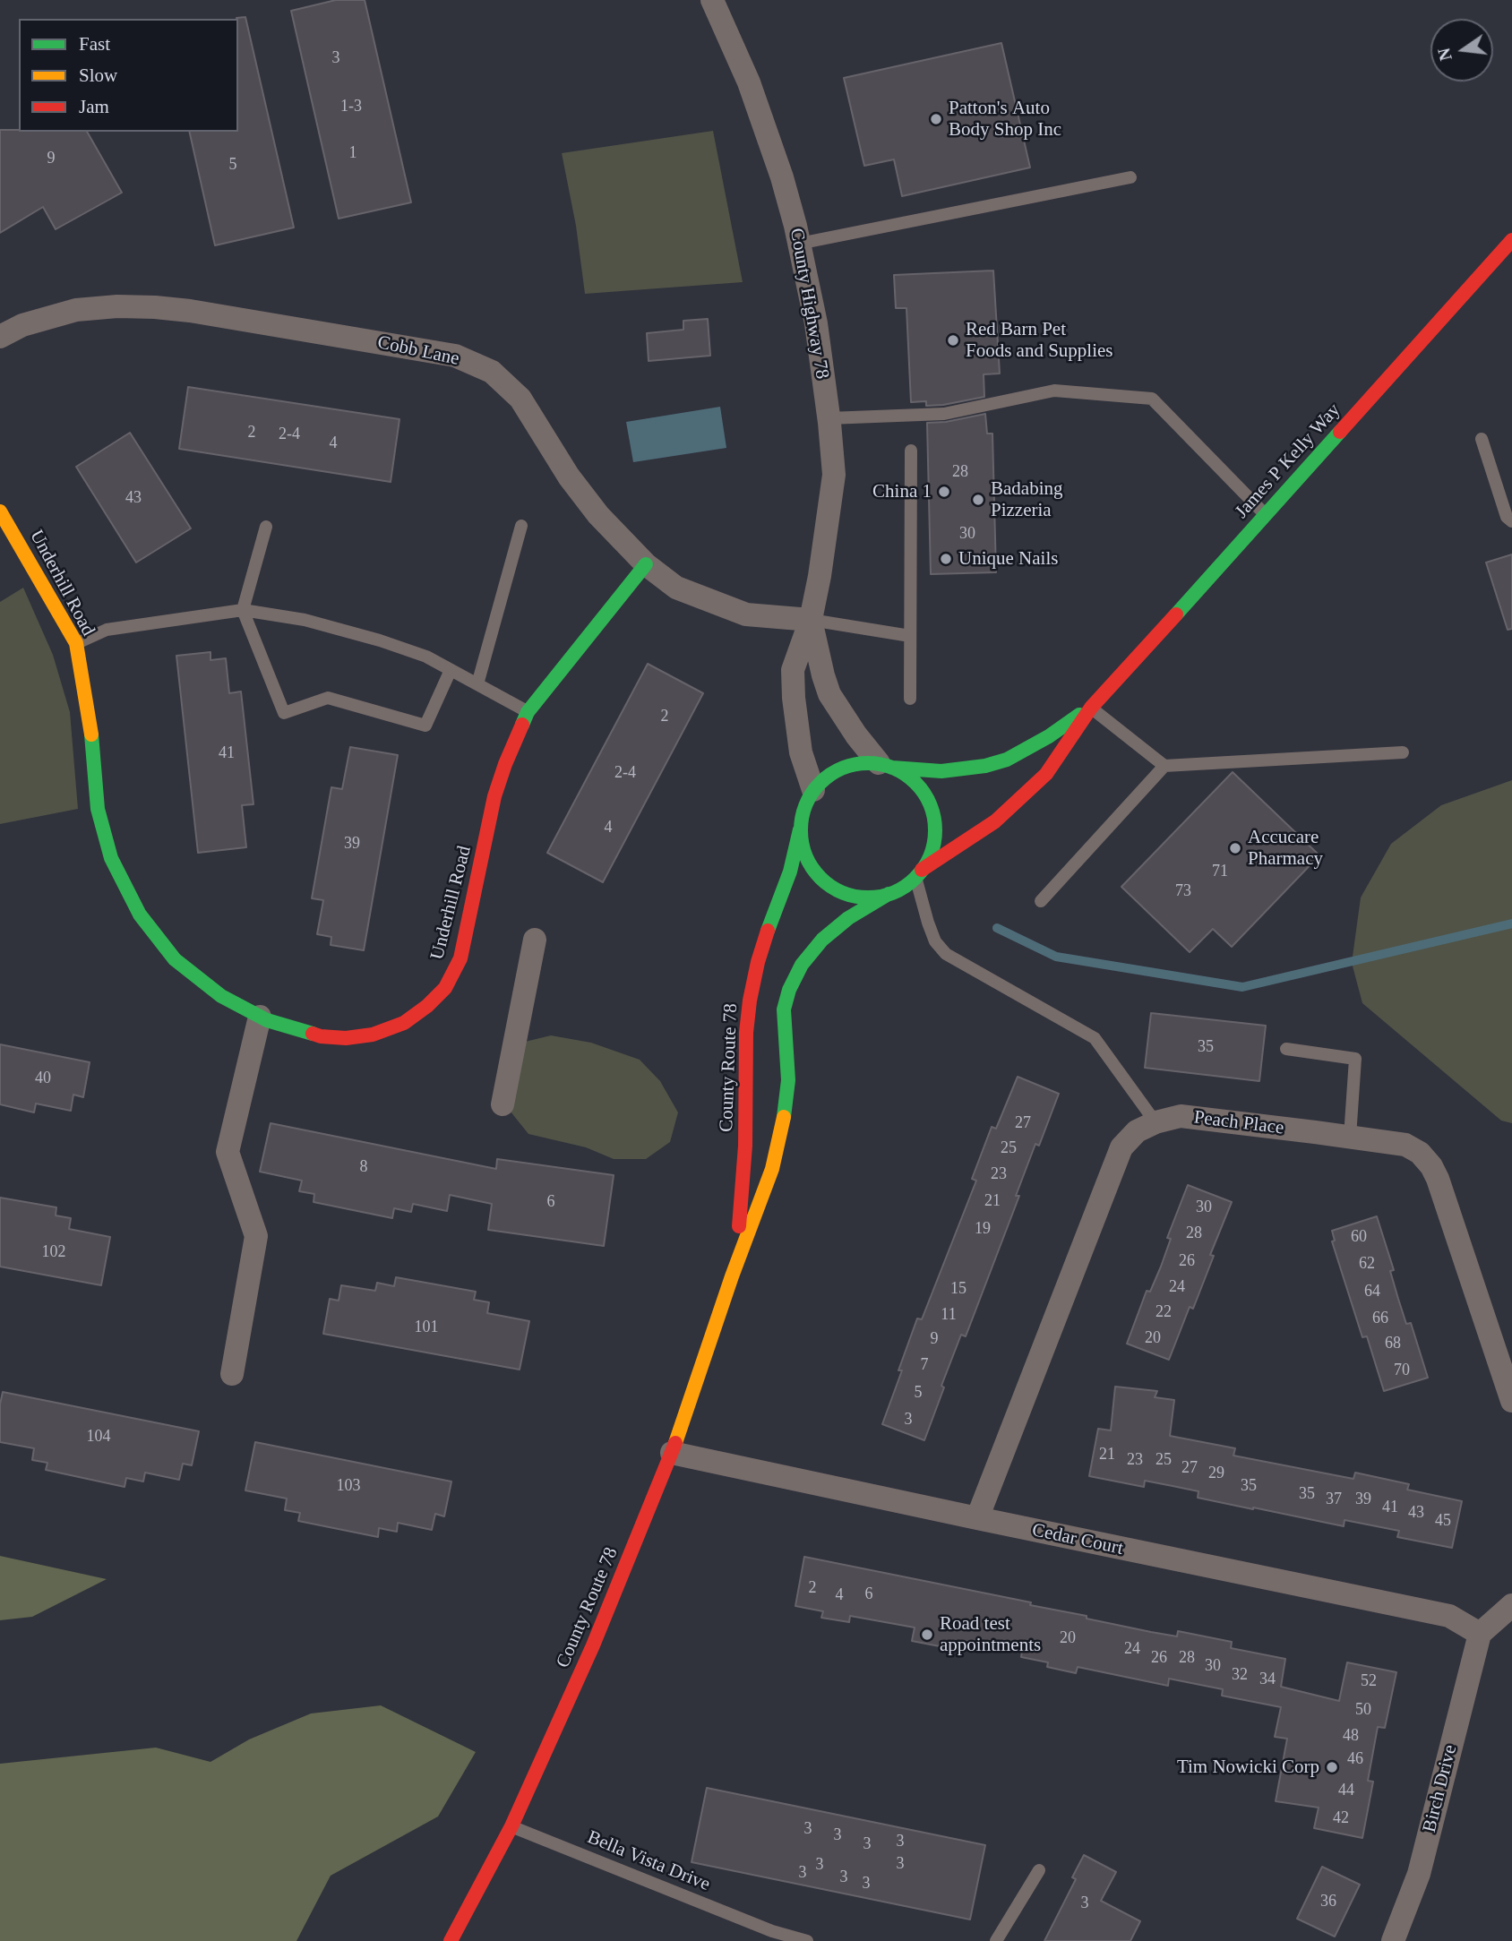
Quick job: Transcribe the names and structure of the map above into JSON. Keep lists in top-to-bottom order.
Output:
{
  "streets": {
    "street": [
      "County Highway 78",
      "Cobb Lane",
      "James P Kelly Way",
      "Underhill Road",
      "County Route 78",
      "Peach Place",
      "Cedar Court",
      "Birch Drive"
    ],
    "lane": ["Bella Vista Drive"]
  },
  "crossings": [
    ["County Highway 78", "Cobb Lane"],
    ["County Highway 78", "James P Kelly Way"],
    ["County Highway 78", "County Route 78"],
    ["Cobb Lane", "Underhill Road"],
    ["James P Kelly Way", "County Route 78"],
    ["County Route 78", "Cedar Court"],
    ["County Route 78", "Bella Vista Drive"],
    ["Peach Place", "Cedar Court"],
    ["Cedar Court", "Birch Drive"]
  ],
  "places": [
    "Patton's Auto Body Shop Inc",
    "Red Barn Pet Foods and Supplies",
    "China 1",
    "Badabing Pizzeria",
    "Unique Nails",
    "Accucare Pharmacy",
    "Road test appointments",
    "Tim Nowicki Corp"
  ],
  "house_numbers": [
    "3",
    "1-3",
    "1",
    "9",
    "5",
    "2",
    "2-4",
    "4",
    "28",
    "43",
    "30",
    "2",
    "41",
    "2-4",
    "4",
    "39",
    "71",
    "73",
    "35",
    "40",
    "27",
    "25",
    "8",
    "23",
    "21",
    "6",
    "30",
    "19",
    "28",
    "60",
    "102",
    "26",
    "62",
    "24",
    "15",
    "64",
    "22",
    "11",
    "66",
    "101",
    "20",
    "9",
    "68",
    "7",
    "70",
    "5",
    "3",
    "104",
    "21",
    "23",
    "25",
    "27",
    "29",
    "103",
    "35",
    "35",
    "37",
    "39",
    "41",
    "43",
    "45",
    "2",
    "6",
    "4",
    "20",
    "24",
    "26",
    "28",
    "30",
    "32",
    "34",
    "52",
    "50",
    "48",
    "46",
    "44",
    "42",
    "3",
    "3",
    "3",
    "3",
    "3",
    "3",
    "3",
    "3",
    "3",
    "36",
    "3"
  ],
  "legend": ["Fast", "Slow", "Jam"],
  "north": "left"
}
